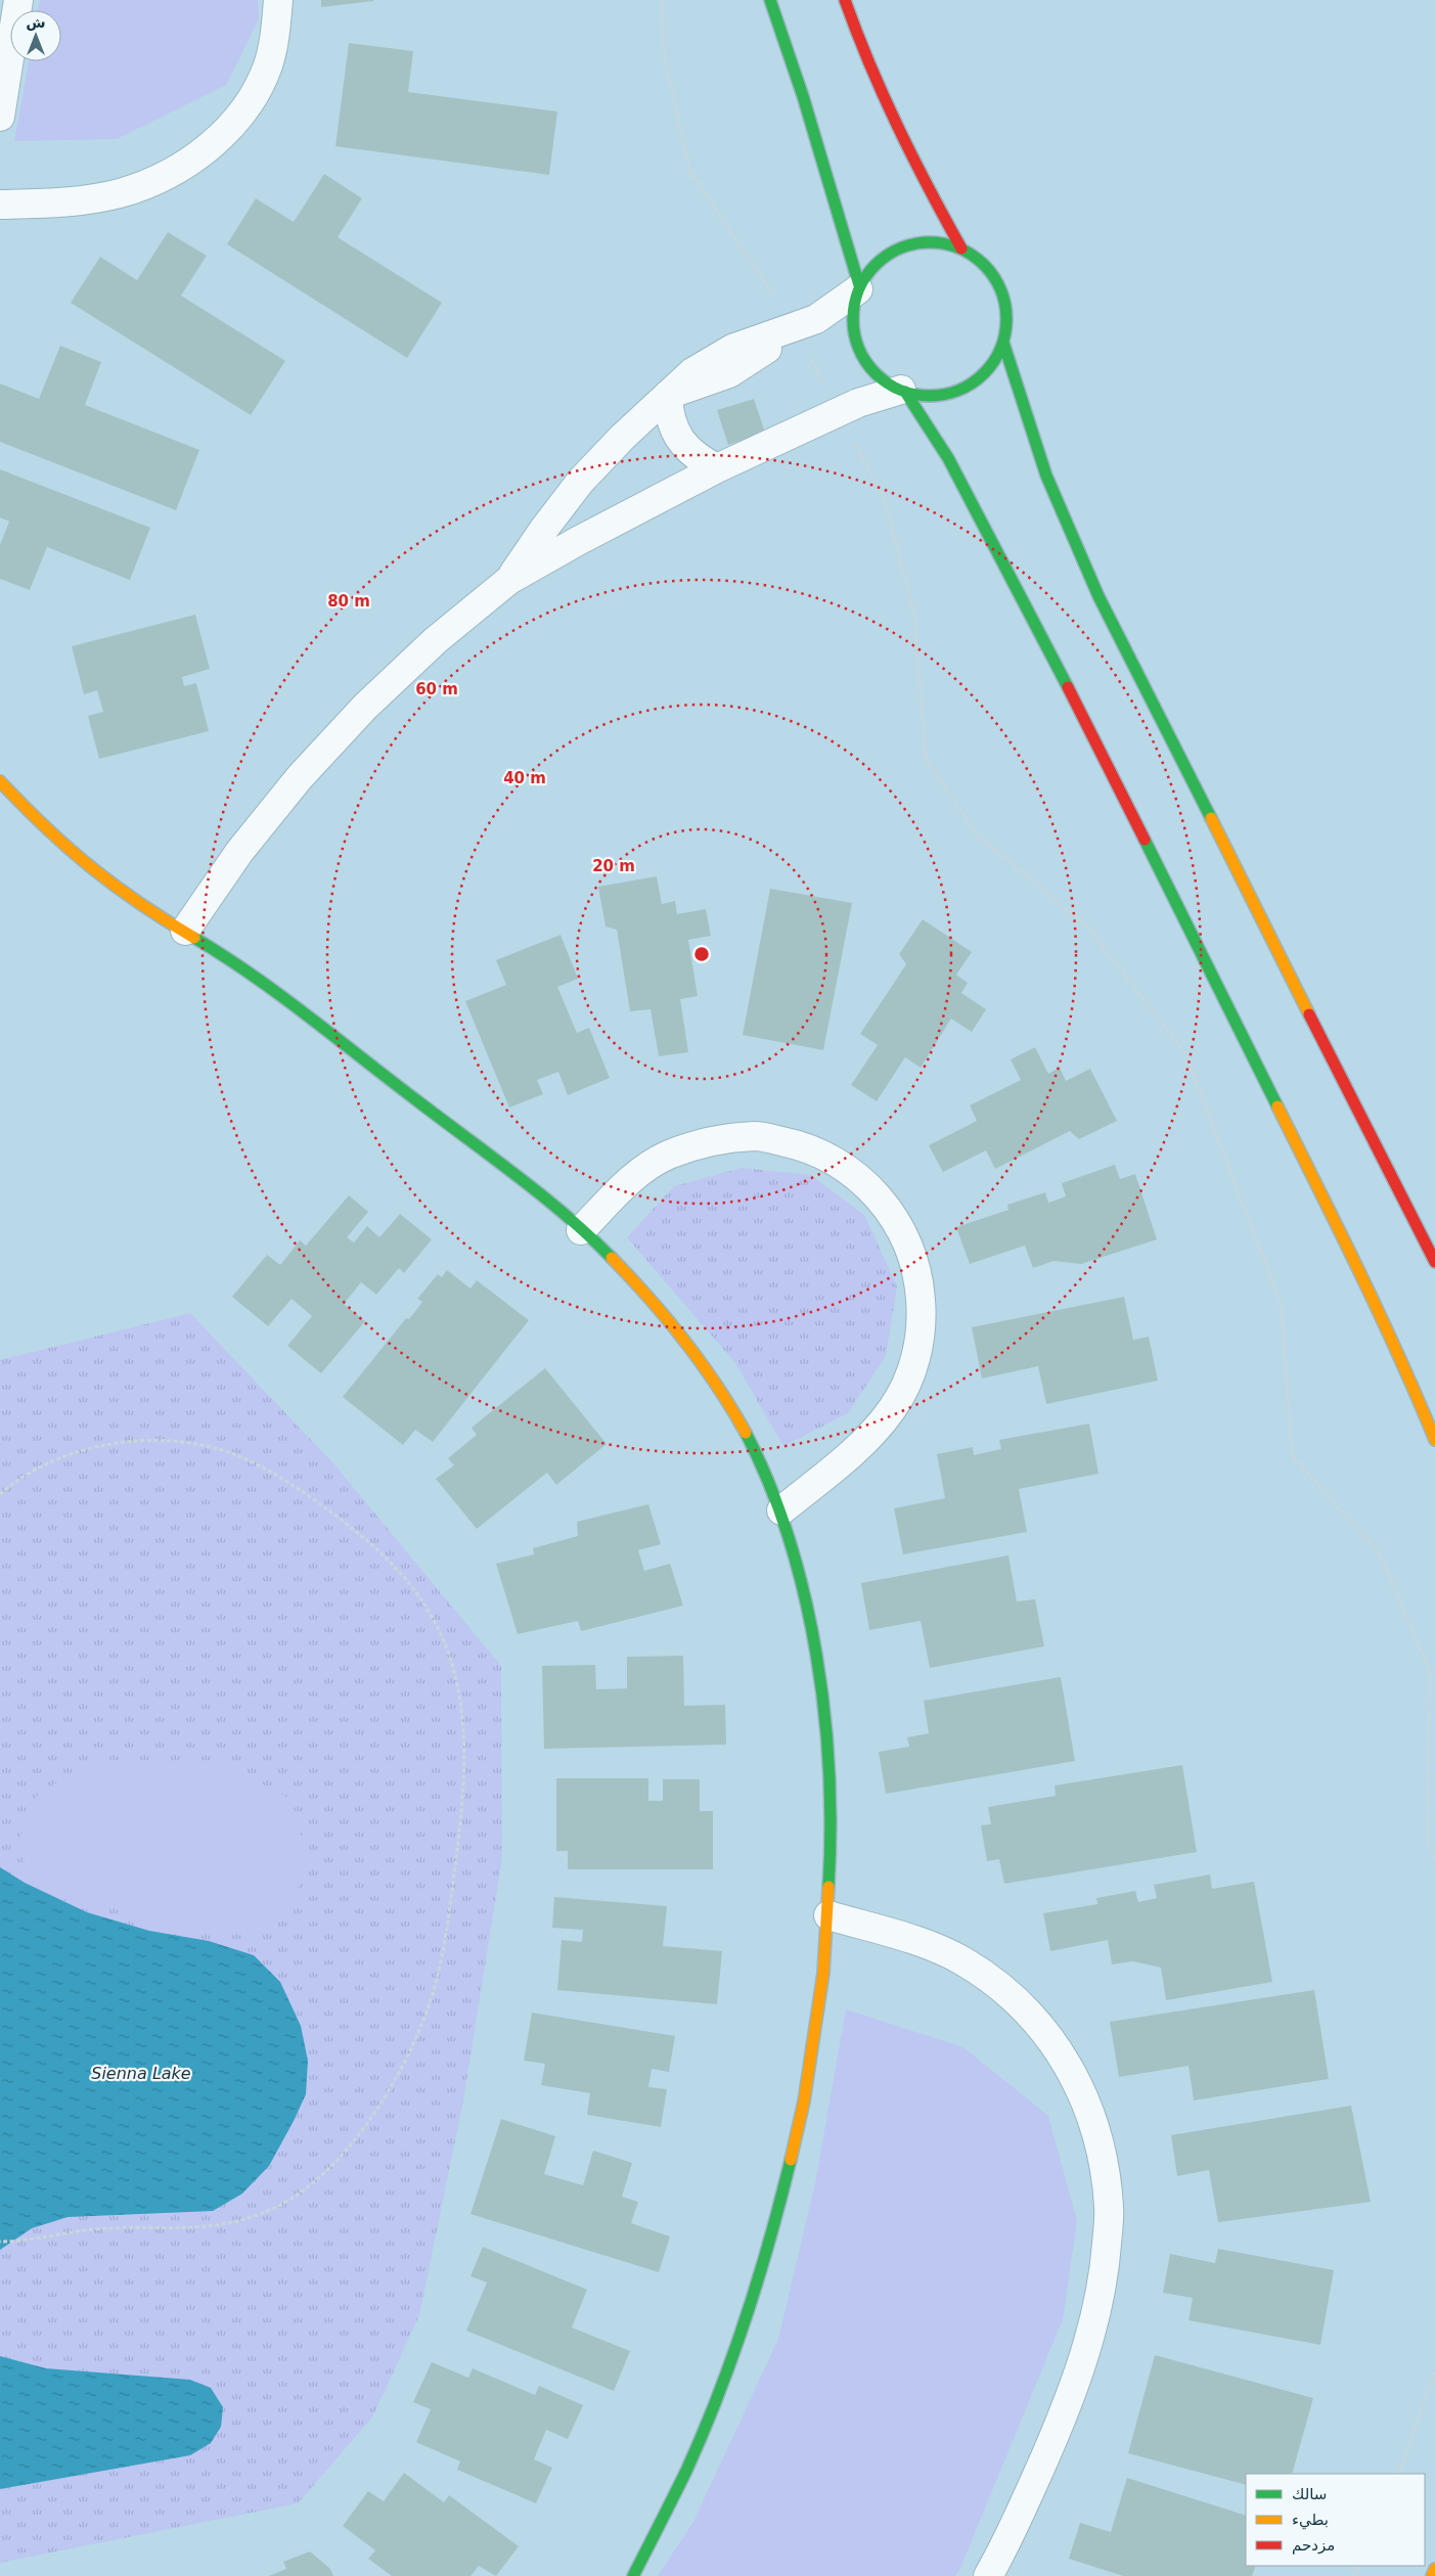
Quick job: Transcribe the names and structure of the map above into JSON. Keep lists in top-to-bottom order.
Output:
{
  "water": ["Sienna Lake"],
  "legend": ["سالك", "بطيء", "مزدحم"],
  "north": "top",
  "rings": [
    "80 m",
    "60 m",
    "40 m",
    "20 m"
  ]
}
